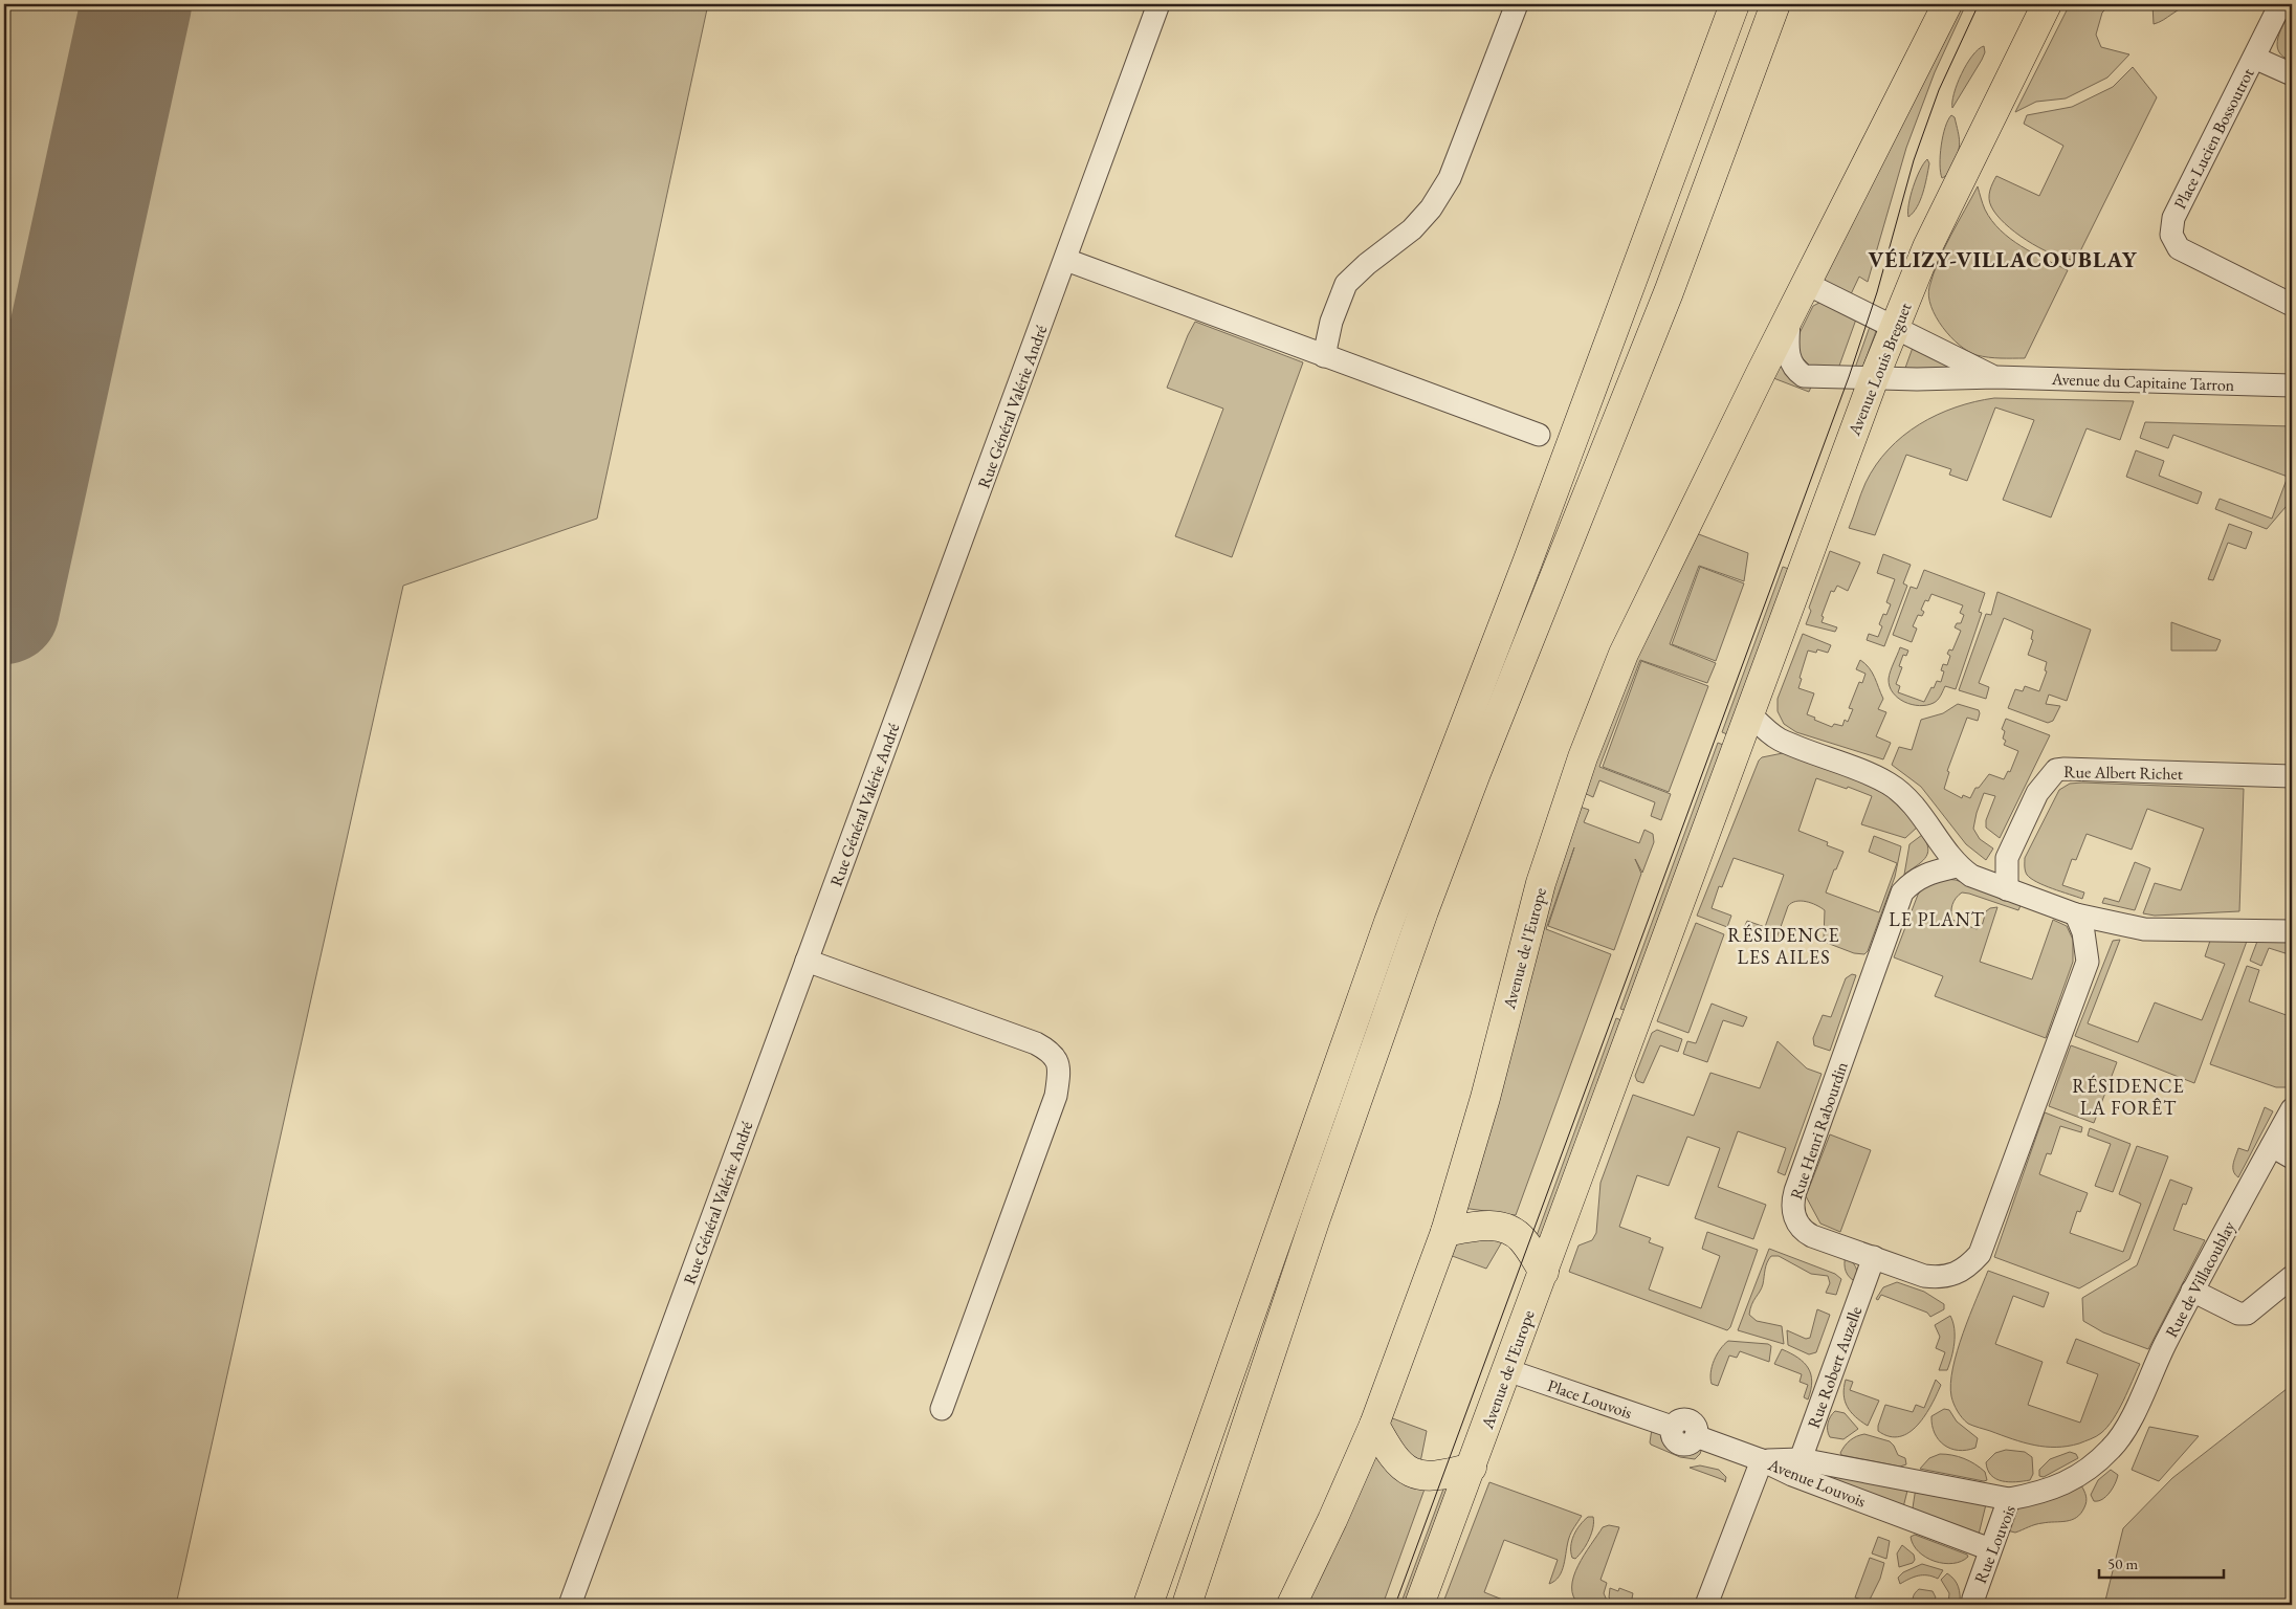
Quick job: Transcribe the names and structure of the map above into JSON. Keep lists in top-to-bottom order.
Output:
{
  "streets": {
    "main road": ["Avenue Louis Breguet", "Avenue de l'Europe"],
    "street": [
      "Place Lucien Bossoutrot",
      "Avenue du Capitaine Tarron",
      "Rue Général Valérie André",
      "Rue Albert Richet",
      "Rue Henri Rabourdin",
      "Rue de Villacoublay",
      "Rue Robert Auzelle",
      "Place Louvois",
      "Avenue Louvois",
      "Rue Louvois"
    ]
  },
  "crossings": [
    ["Avenue Louis Breguet", "Avenue du Capitaine Tarron"],
    ["Avenue Louis Breguet", "Avenue de l'Europe"],
    ["Avenue du Capitaine Tarron", "Avenue de l'Europe"],
    ["Avenue de l'Europe", "Place Louvois"],
    ["Rue Henri Rabourdin", "Rue Robert Auzelle"],
    ["Rue de Villacoublay", "Rue Louvois"],
    ["Rue Robert Auzelle", "Avenue Louvois"],
    ["Place Louvois", "Avenue Louvois"],
    ["Avenue Louvois", "Rue Louvois"]
  ],
  "districts": [
    "VÉLIZY-VILLACOUBLAY",
    "LE PLANT",
    "RÉSIDENCE LES AILES",
    "RÉSIDENCE LA FORÊT"
  ],
  "scale_bar": "50 m"
}
